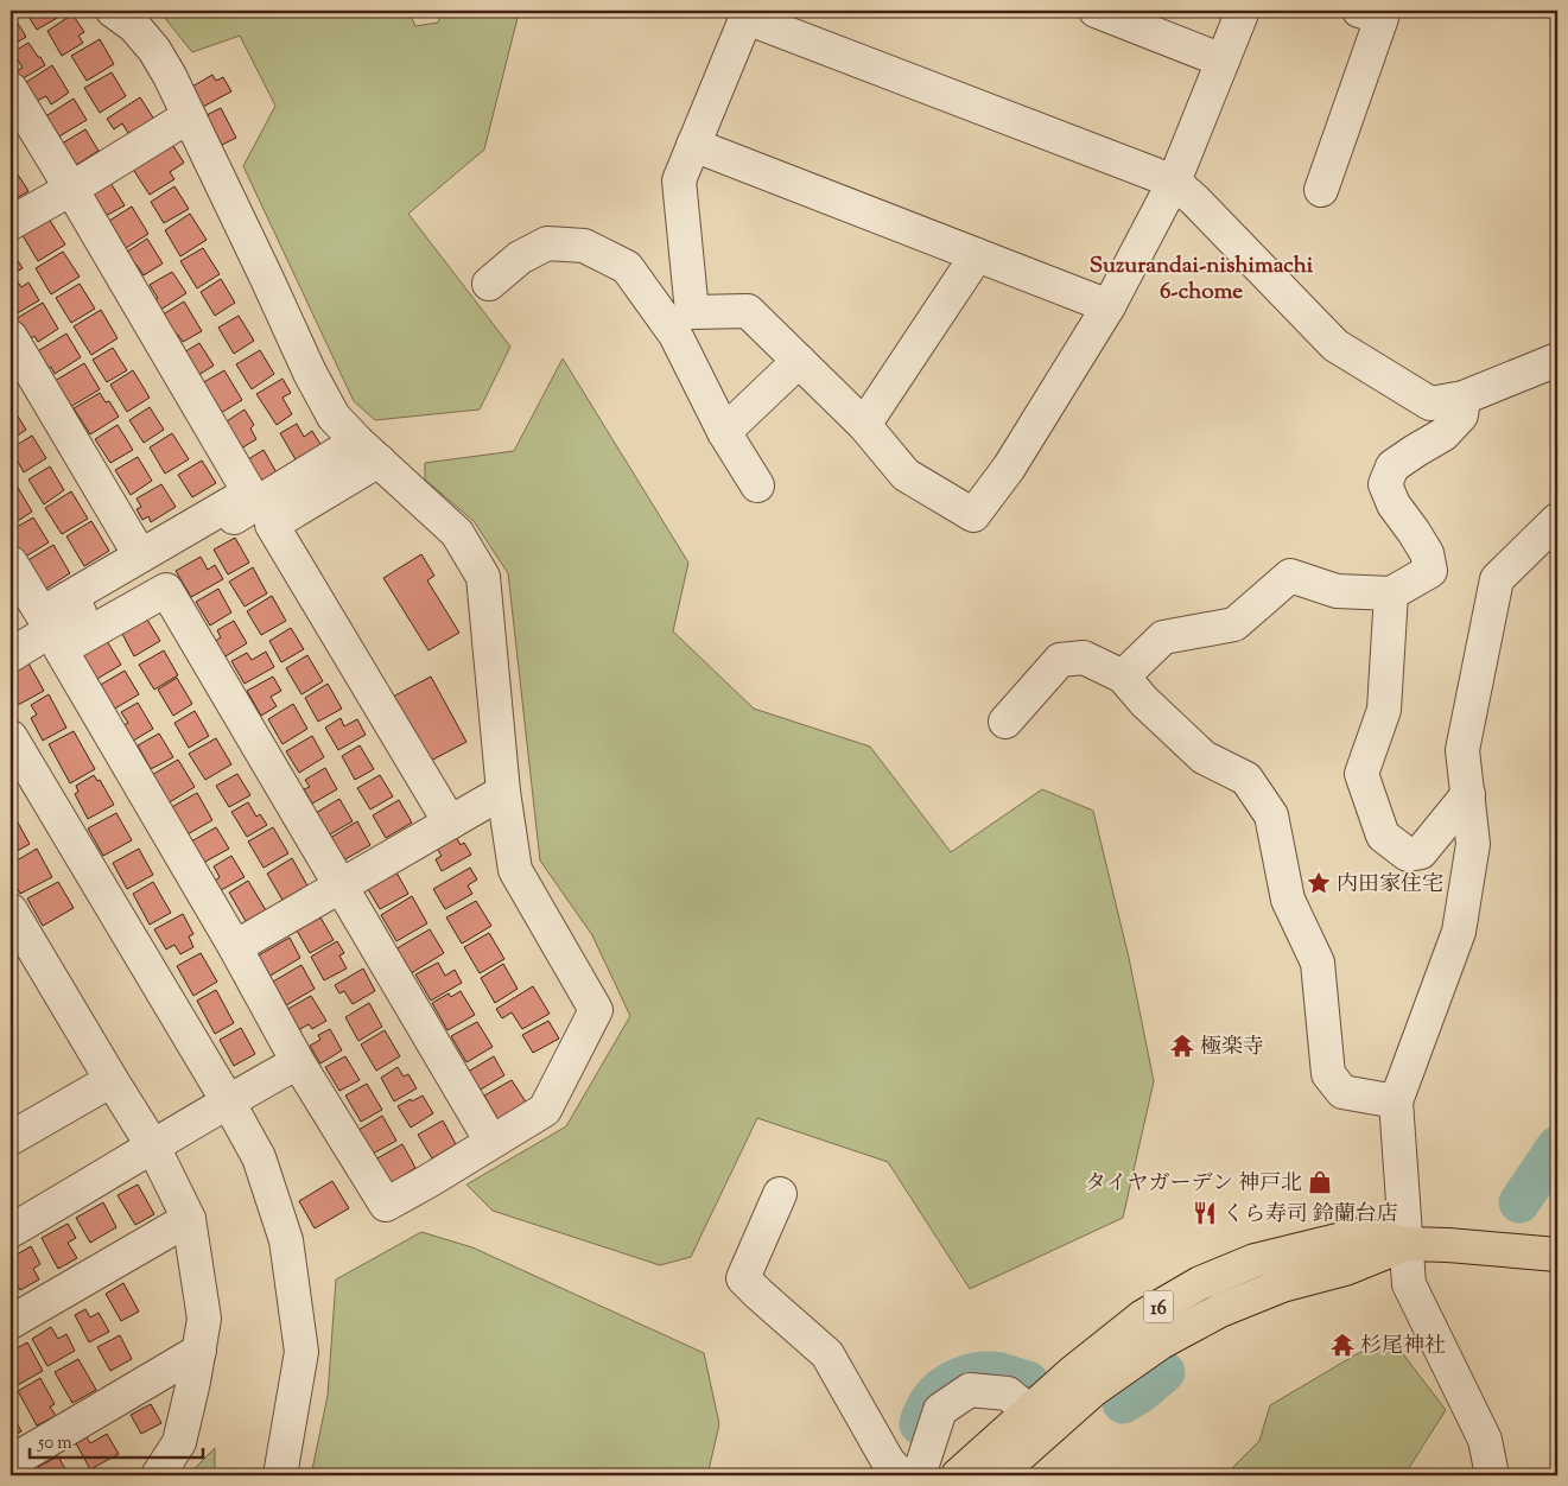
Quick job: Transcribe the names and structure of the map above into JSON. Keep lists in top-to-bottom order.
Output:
{
  "streets": {
    "main road": ["16"]
  },
  "districts": ["Suzurandai-nishimachi 6-chome"],
  "places": {
    "place": ["内田家住宅"],
    "temple": ["極楽寺", "杉尾神社"],
    "shop": ["タイヤガーデン 神戸北"],
    "restaurant": ["くら寿司 鈴蘭台店"]
  },
  "scale_bar": "50 m"
}
